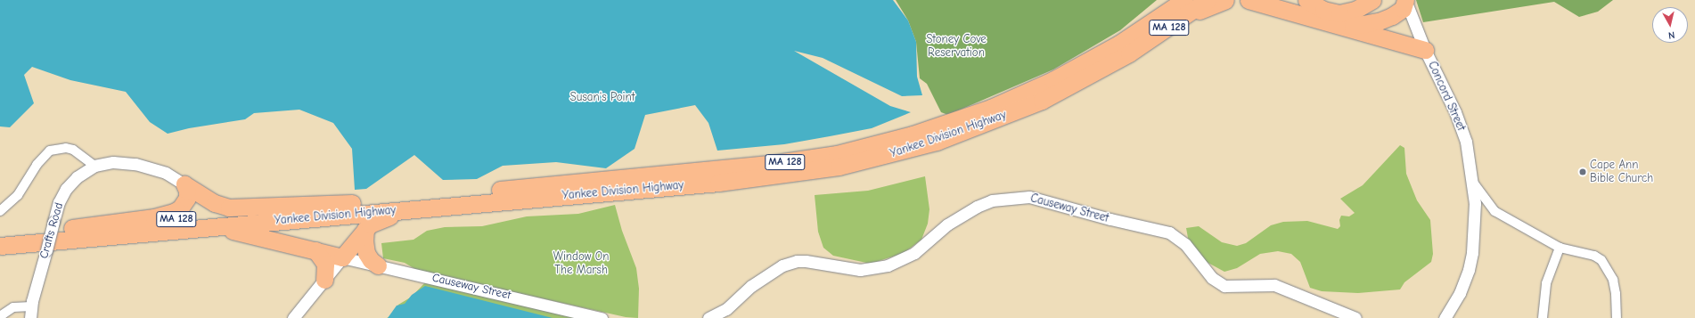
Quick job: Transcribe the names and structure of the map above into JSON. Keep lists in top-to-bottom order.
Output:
{
  "streets": {
    "highway": ["MA 128", "Yankee Division Highway"],
    "street": ["Concord Street", "Causeway Street", "Crafts Road"]
  },
  "parks": ["Stoney Cove Reservation", "Susan's Point", "Window On The Marsh"],
  "places": ["Cape Ann Bible Church"],
  "north": "bottom"
}
